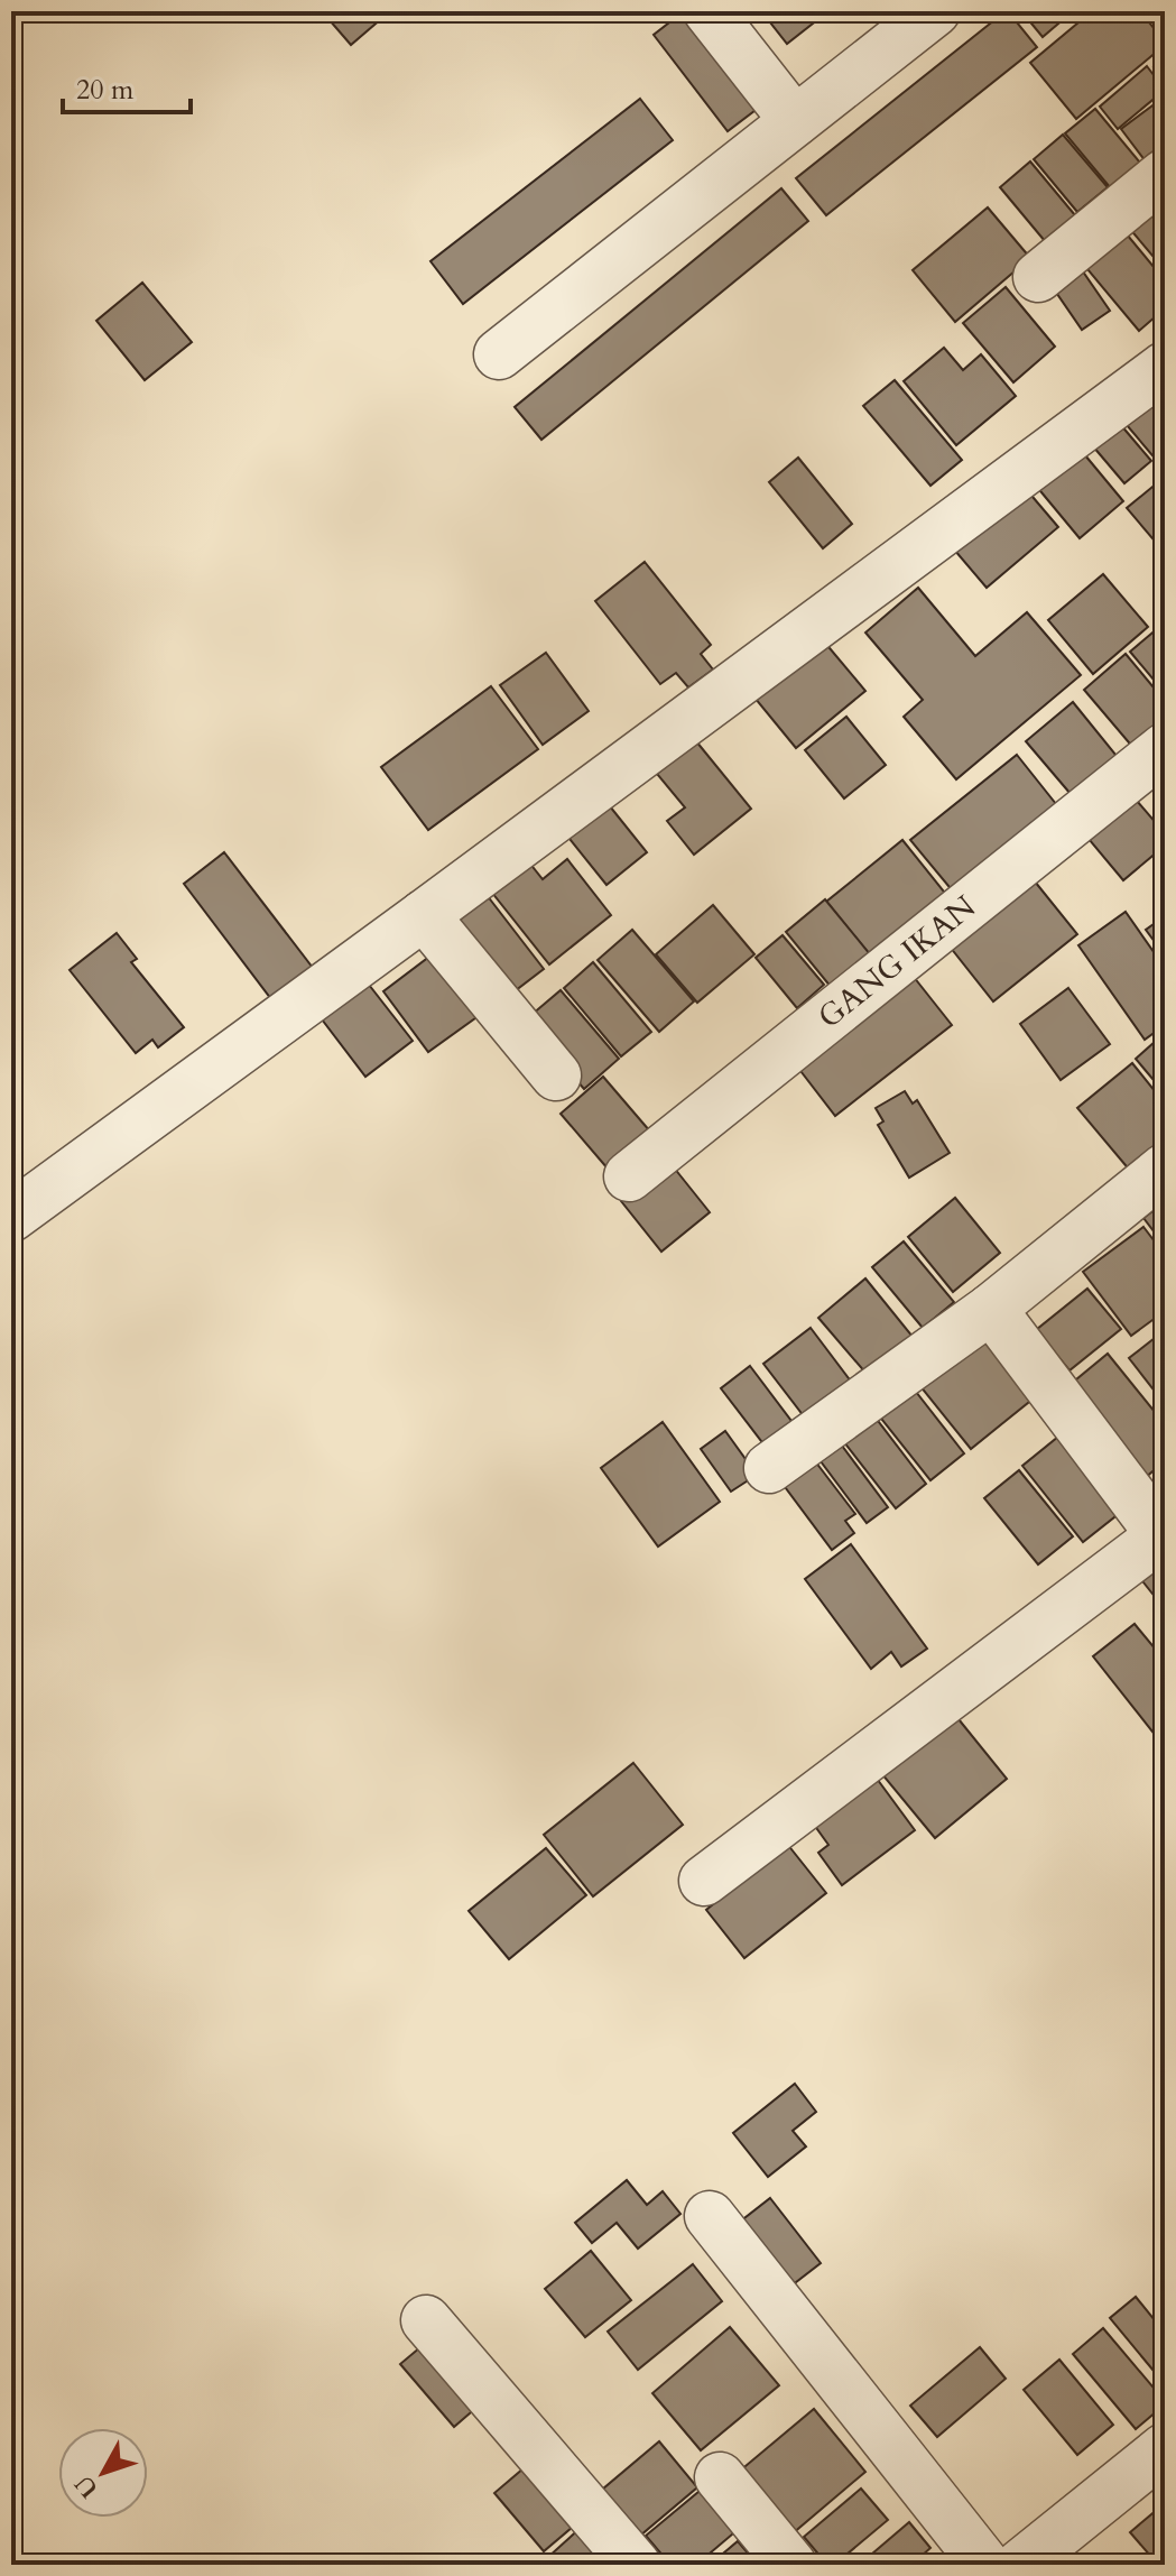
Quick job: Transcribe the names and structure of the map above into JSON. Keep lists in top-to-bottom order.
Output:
{
  "streets": {
    "street": ["GANG IKAN"]
  },
  "scale_bar": "20 m",
  "north": "bottom left"
}
